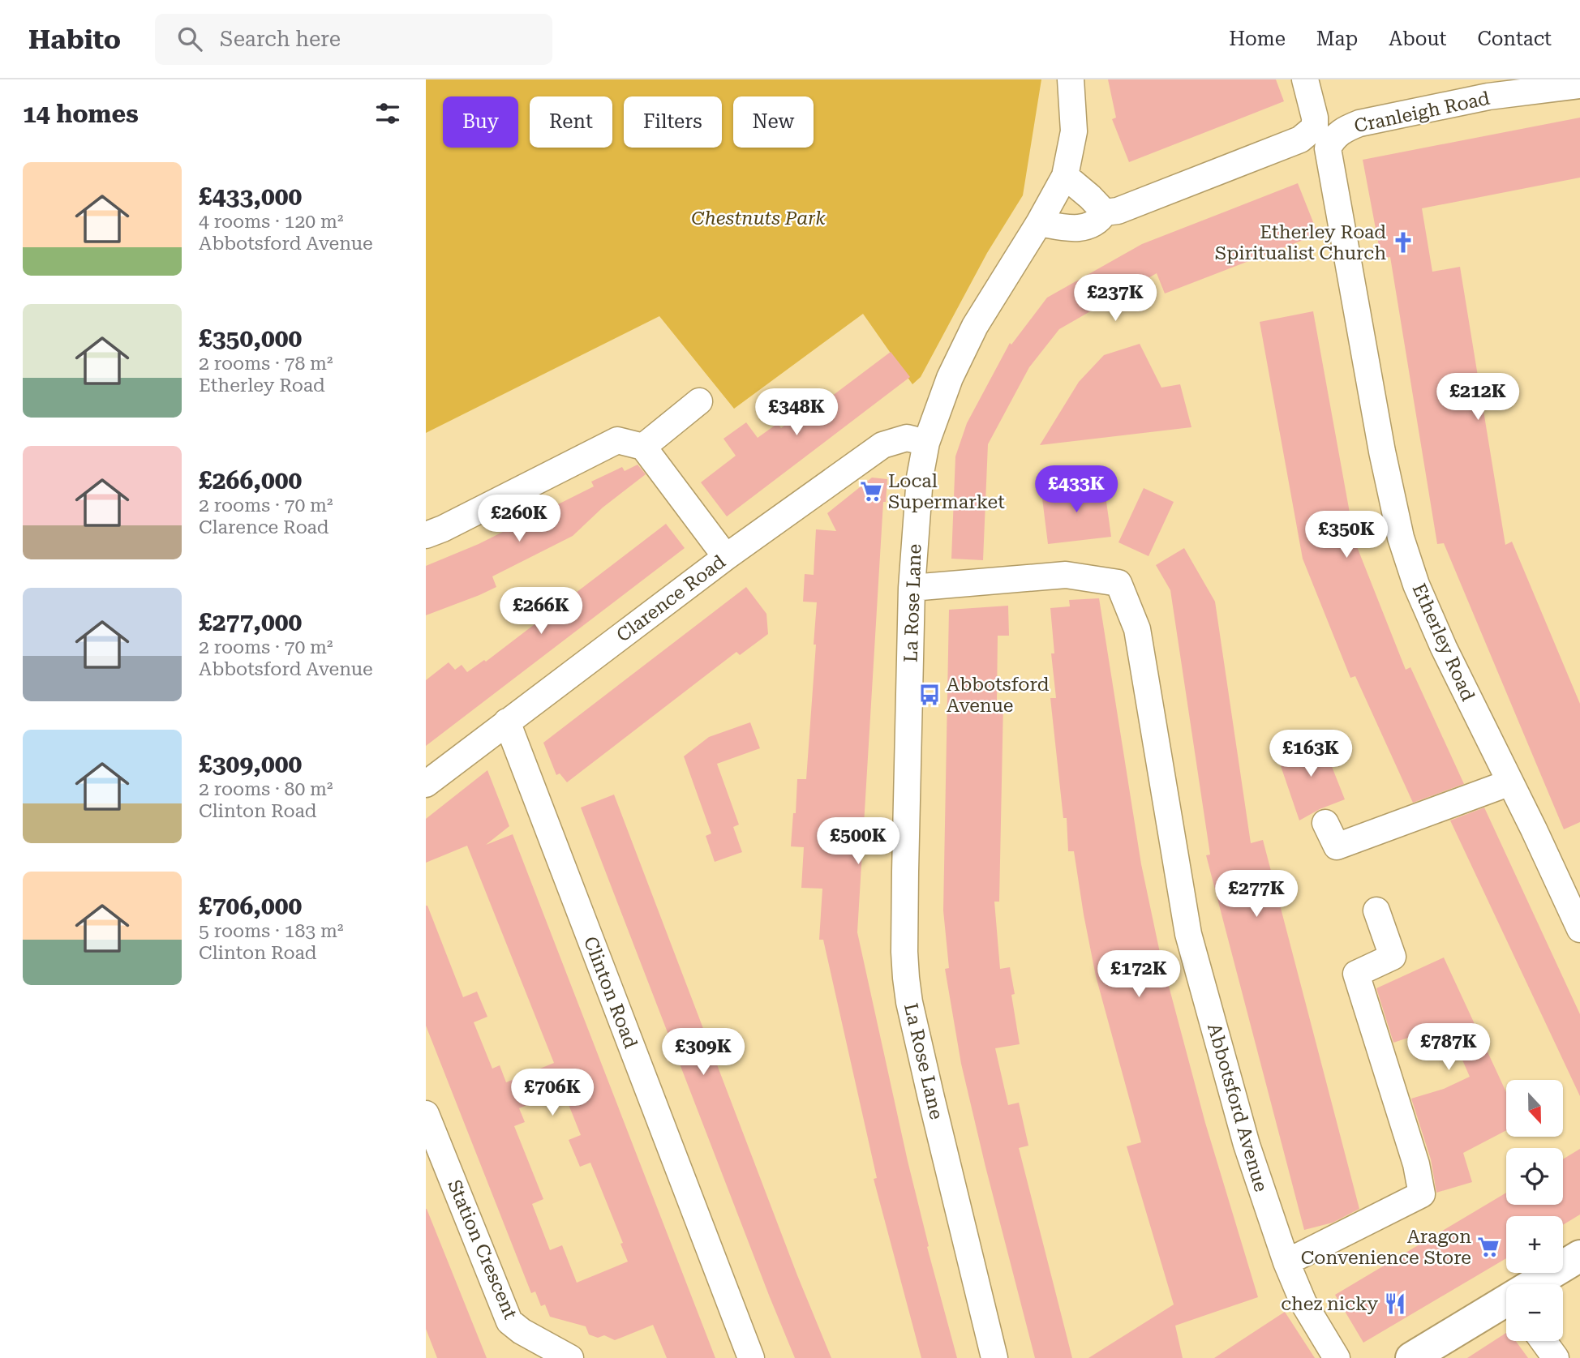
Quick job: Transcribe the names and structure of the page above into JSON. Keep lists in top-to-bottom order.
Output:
{
  "streets": {
    "street": [
      "Cranleigh Road",
      "Clarence Road",
      "La Rose Lane",
      "Etherley Road",
      "Clinton Road",
      "Abbotsford Avenue",
      "Station Crescent"
    ]
  },
  "crossings": [
    ["Cranleigh Road", "La Rose Lane"],
    ["Cranleigh Road", "Etherley Road"],
    ["Clarence Road", "La Rose Lane"],
    ["Clarence Road", "Clinton Road"],
    ["La Rose Lane", "Abbotsford Avenue"]
  ],
  "parks": ["Chestnuts Park"],
  "places": {
    "church": ["Etherley Road Spiritualist Church"],
    "supermarket": ["Local Supermarket", "Aragon Convenience Store"],
    "bus stop": ["Abbotsford Avenue"],
    "restaurant": ["chez nicky"]
  },
  "north": "bottom",
  "page": {
    "header": "Habito",
    "search": "Search here",
    "nav": [
      "Home",
      "Map",
      "About",
      "Contact"
    ],
    "heading": "14 homes",
    "chip": [
      "Buy",
      "Rent",
      "Filters",
      "New"
    ],
    "list": [
      {
        "name": "£433,000",
        "note": "4 rooms · 120 m² · Abbotsford Avenue"
      },
      {
        "name": "£350,000",
        "note": "2 rooms · 78 m² · Etherley Road"
      },
      {
        "name": "£266,000",
        "note": "2 rooms · 70 m² · Clarence Road"
      },
      {
        "name": "£277,000",
        "note": "2 rooms · 70 m² · Abbotsford Avenue"
      },
      {
        "name": "£309,000",
        "note": "2 rooms · 80 m² · Clinton Road"
      },
      {
        "name": "£706,000",
        "note": "5 rooms · 183 m² · Clinton Road"
      }
    ],
    "price": [
      "£237K",
      "£212K",
      "£348K",
      "£433K",
      "£260K",
      "£350K",
      "£266K",
      "£163K",
      "£500K",
      "£277K",
      "£172K",
      "£787K",
      "£309K",
      "£706K"
    ],
    "map_buttons": ["+", "−"]
  }
}
